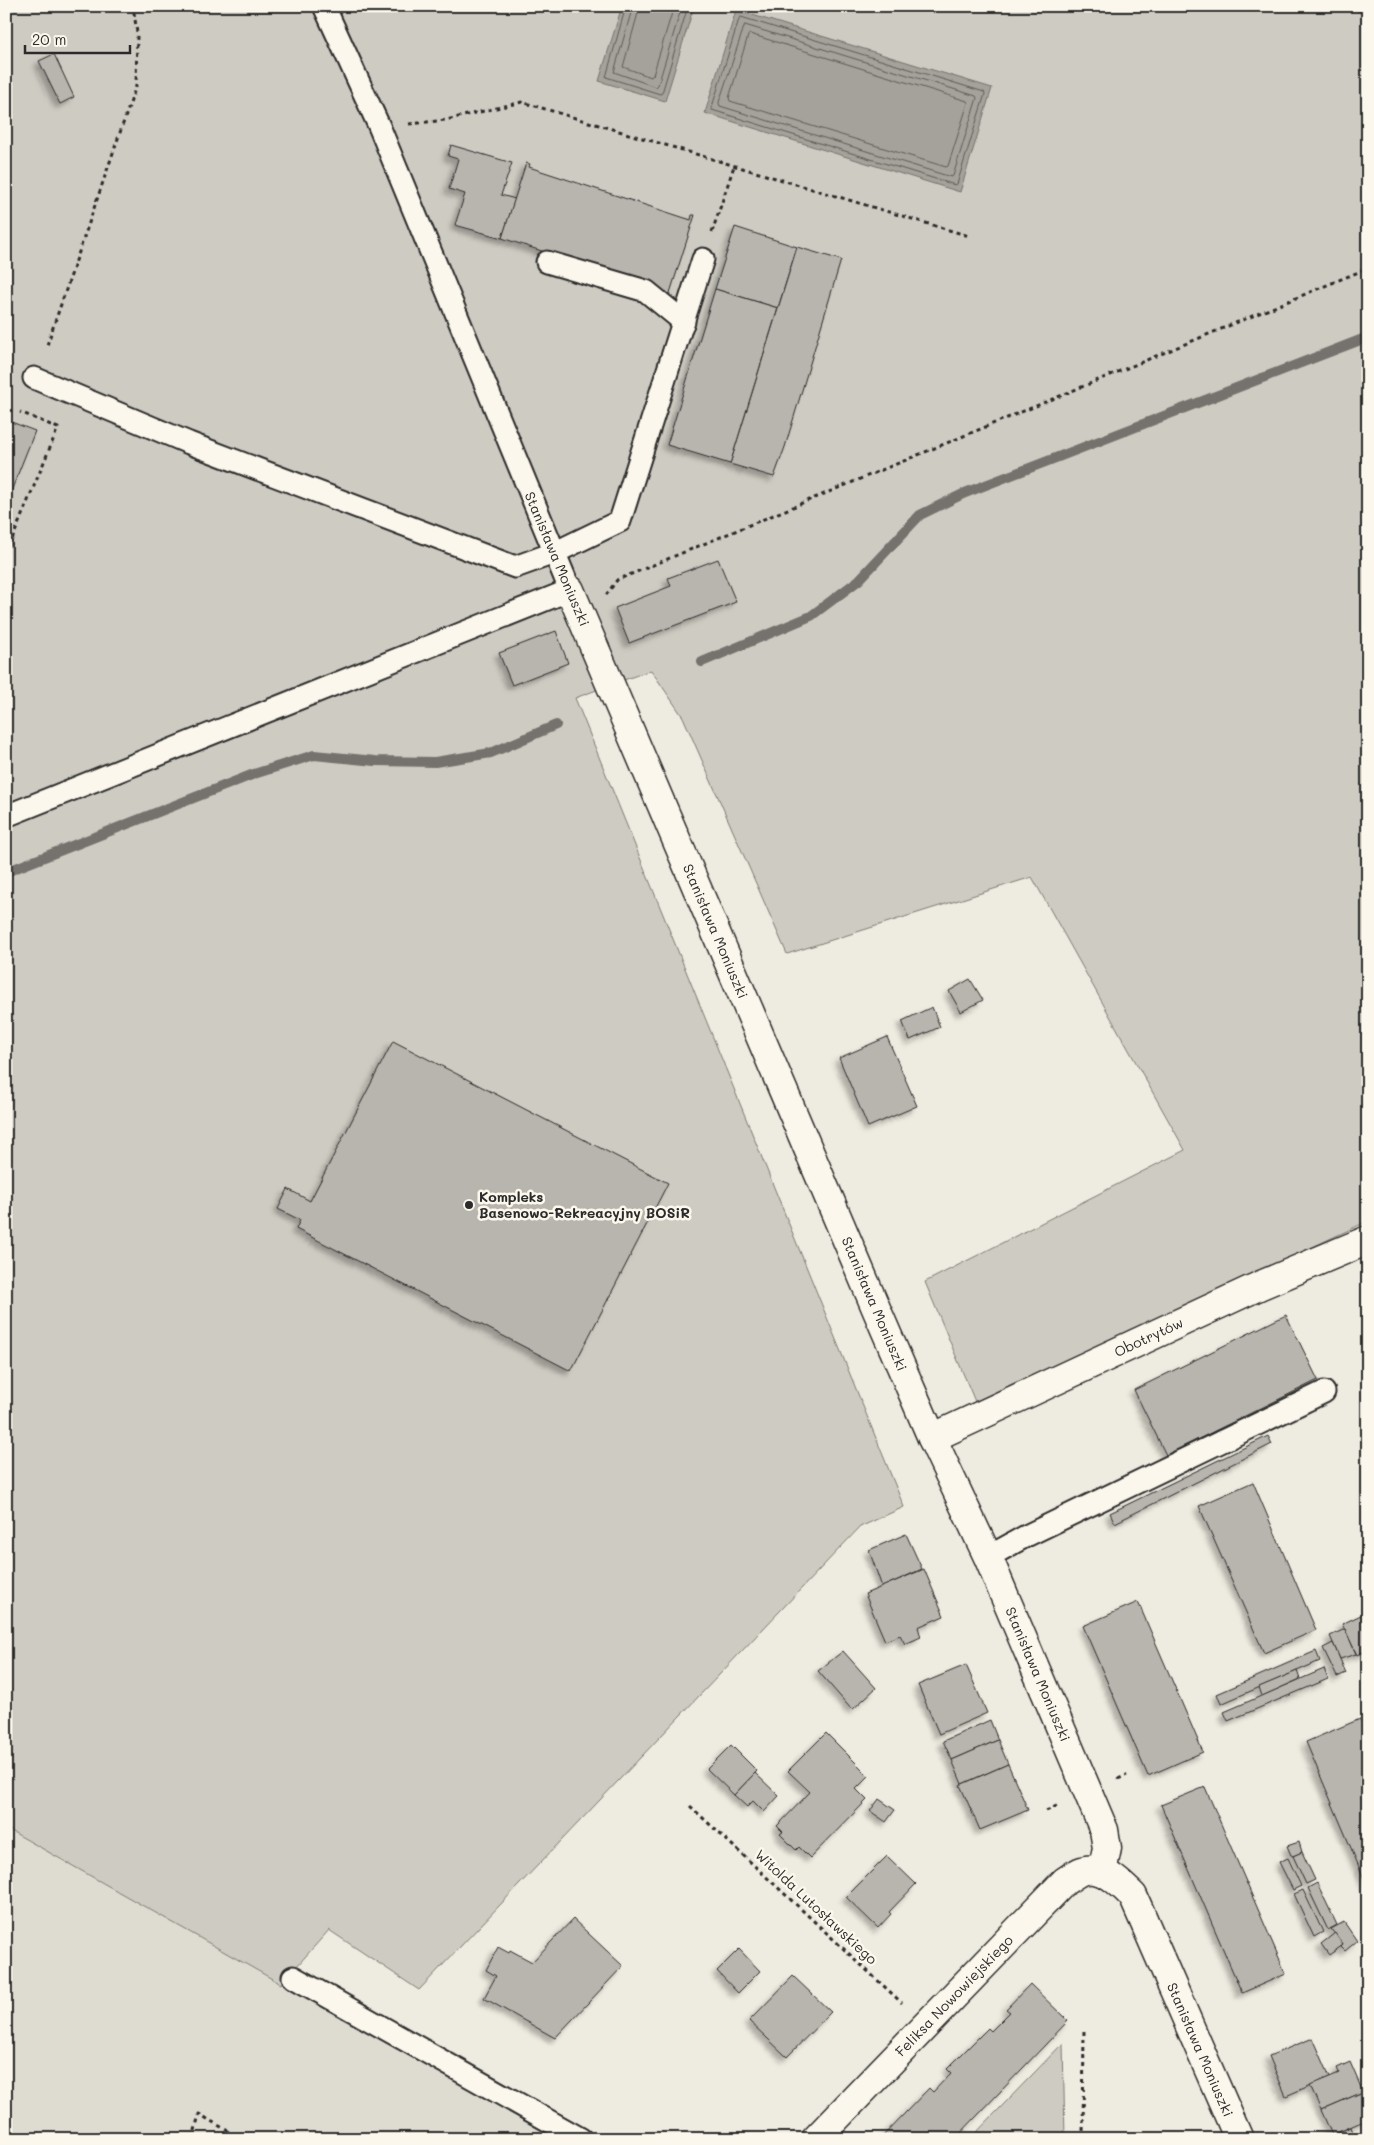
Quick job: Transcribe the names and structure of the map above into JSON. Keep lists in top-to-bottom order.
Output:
{
  "streets": {
    "street": ["Stanisława Moniuszki", "Obotrytów", "Feliksa Nowowiejskiego"],
    "path": ["Witolda Lutosławskiego"]
  },
  "crossings": [
    ["Stanisława Moniuszki", "Obotrytów"],
    ["Stanisława Moniuszki", "Feliksa Nowowiejskiego"],
    ["Witolda Lutosławskiego", "Feliksa Nowowiejskiego"]
  ],
  "places": ["Kompleks Basenowo-Rekreacyjny BOSiR"],
  "scale_bar": "20 m"
}
